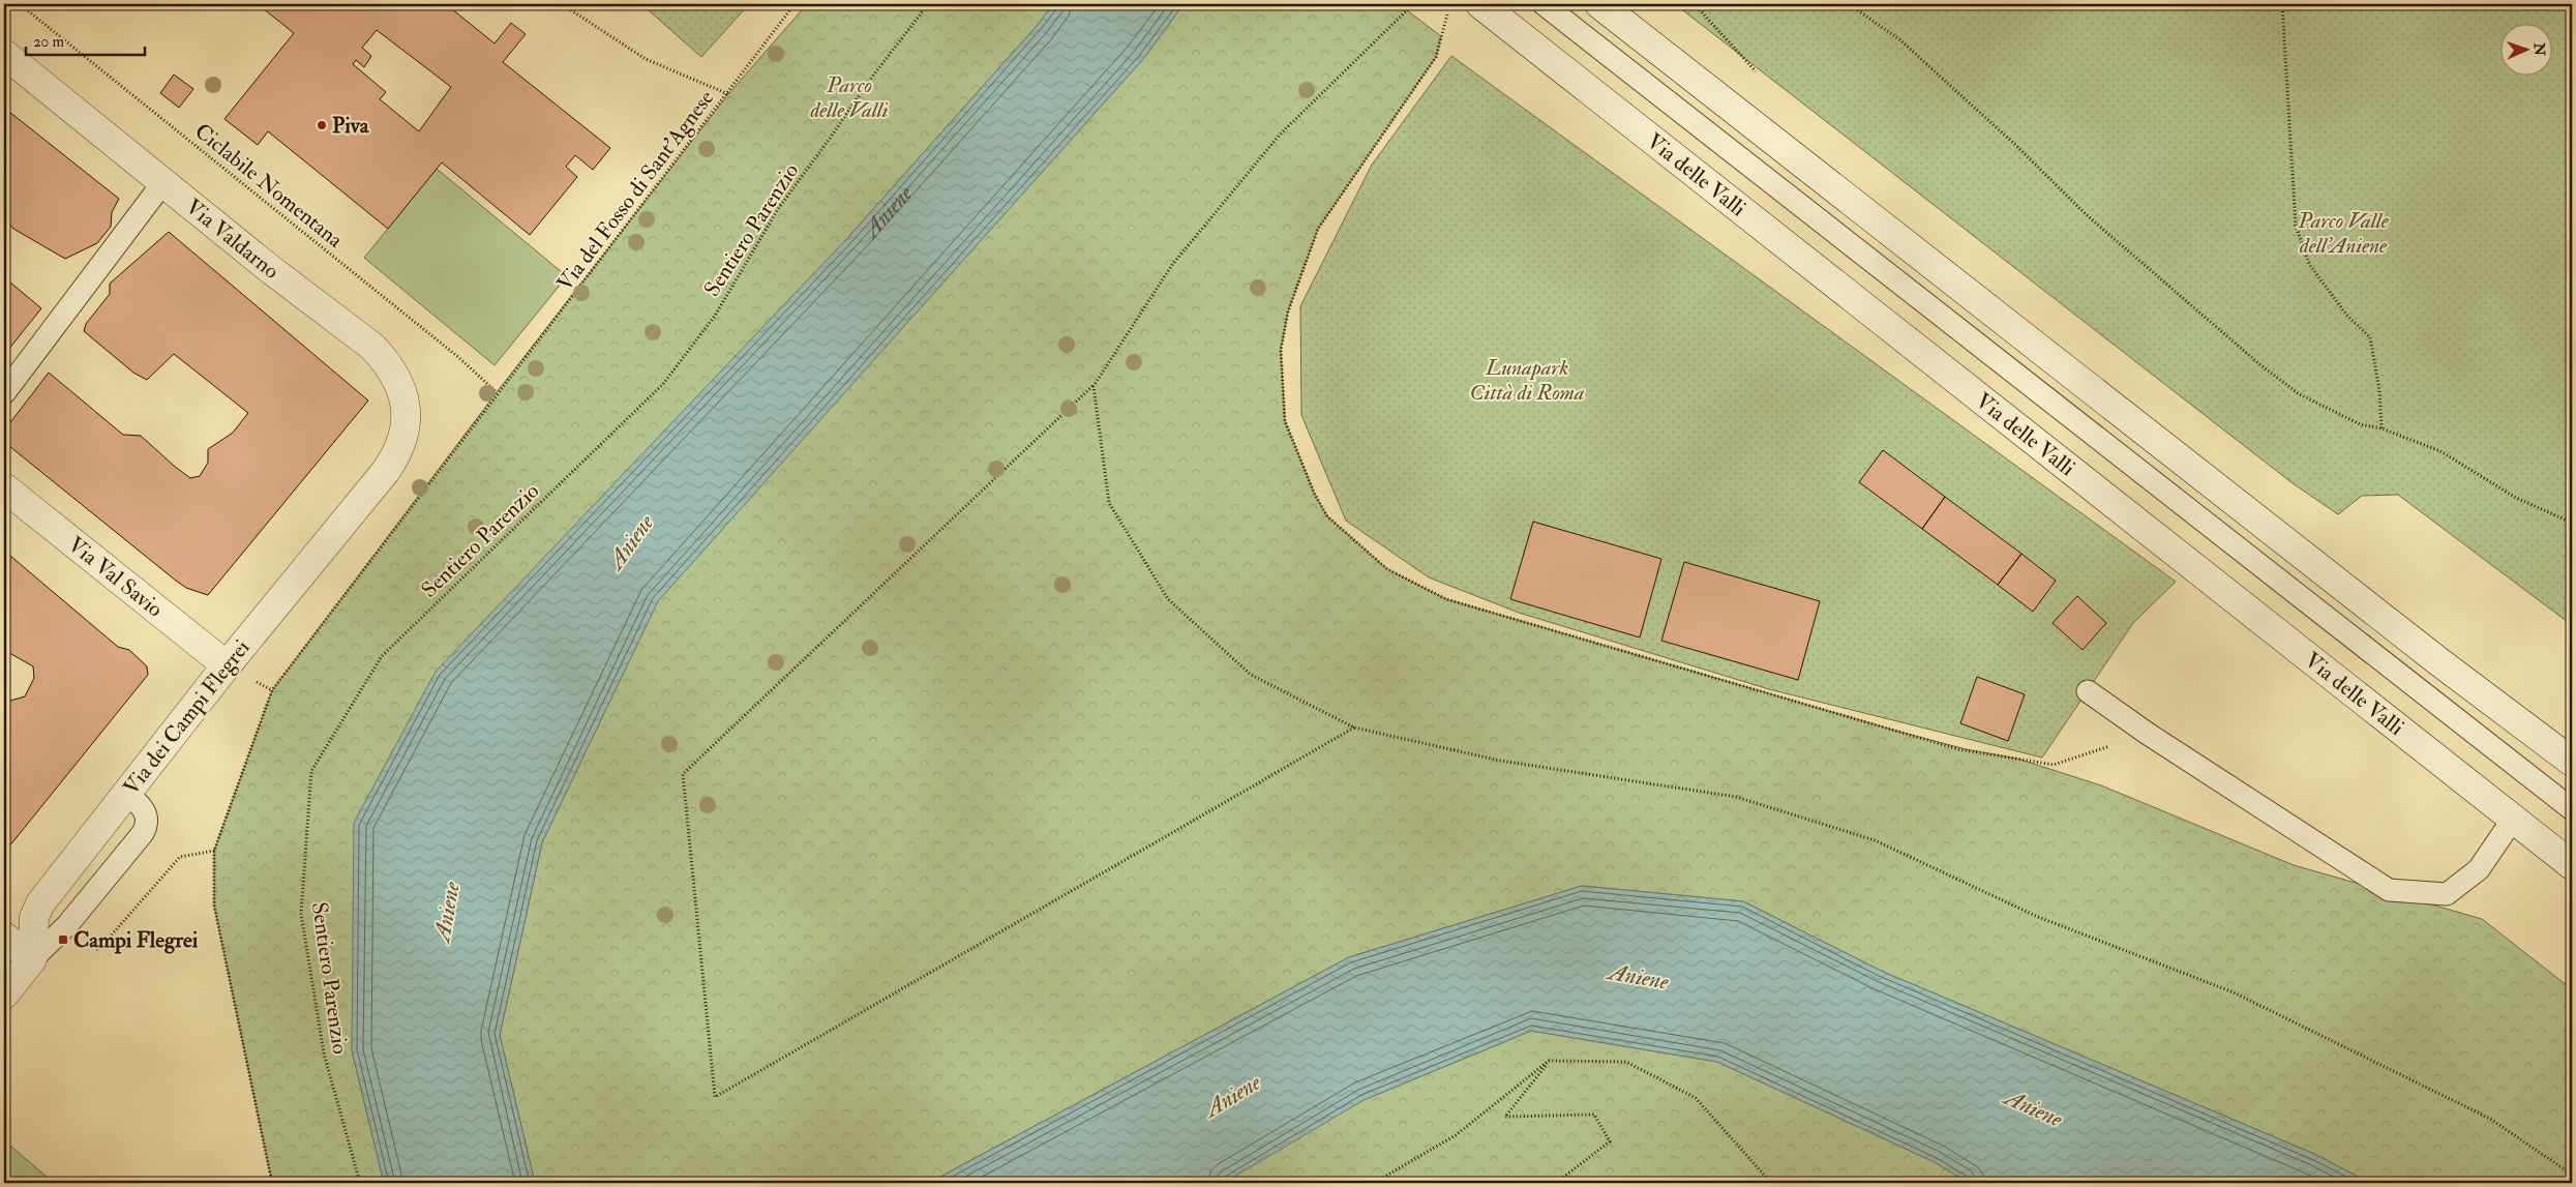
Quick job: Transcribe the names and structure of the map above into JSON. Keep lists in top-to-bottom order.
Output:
{
  "streets": {
    "main road": [
      "Via delle Valli",
      "Via Valdarno",
      "Via Val Savio",
      "Via dei Campi Flegrei"
    ],
    "path": ["Ciclabile Nomentana", "Via del Fosso di Sant'Agnese", "Sentiero Parenzio"]
  },
  "crossings": [
    ["Ciclabile Nomentana", "Via del Fosso di Sant'Agnese"],
    ["Via Valdarno", "Via dei Campi Flegrei"],
    ["Via Val Savio", "Via dei Campi Flegrei"]
  ],
  "water": ["Aniene"],
  "parks": ["Parco delle Valli", "Parco Valle dell'Aniene", "Lunapark Città di Roma"],
  "places": {
    "other": ["Piva"],
    "transit": ["Campi Flegrei"]
  },
  "scale_bar": "20 m",
  "north": "right"
}
